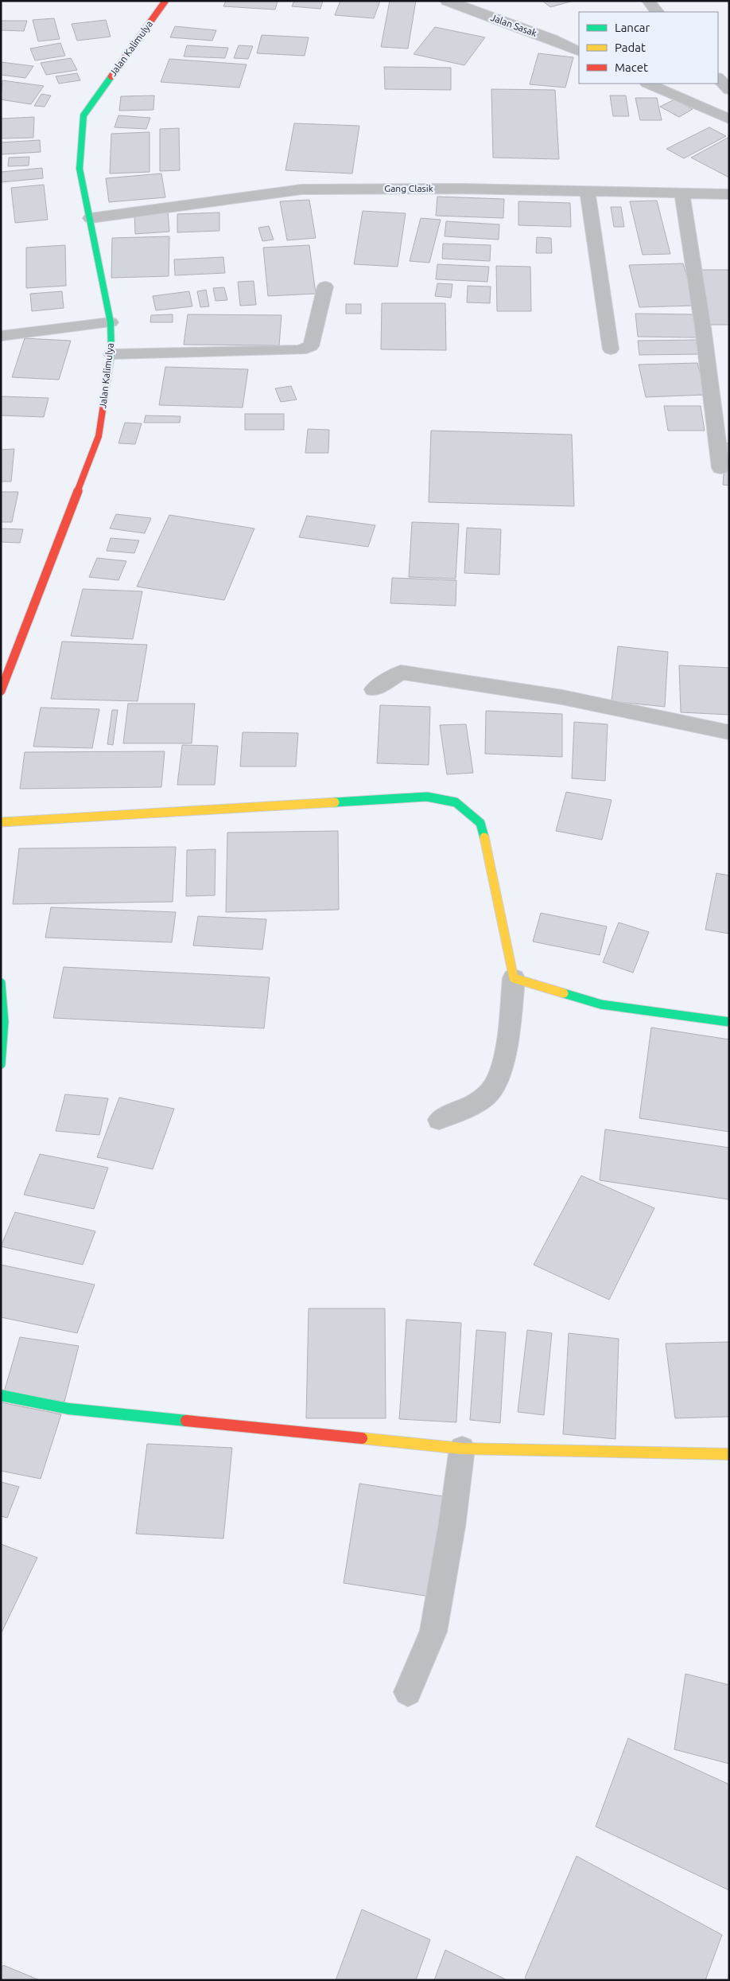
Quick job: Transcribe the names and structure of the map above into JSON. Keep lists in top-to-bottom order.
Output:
{
  "streets": {
    "street": ["Jalan Sasak", "Jalan Kalimulya", "Gang Clasik"]
  },
  "crossings": [
    ["Jalan Kalimulya", "Gang Clasik"]
  ],
  "legend": ["Lancar", "Padat", "Macet"]
}
